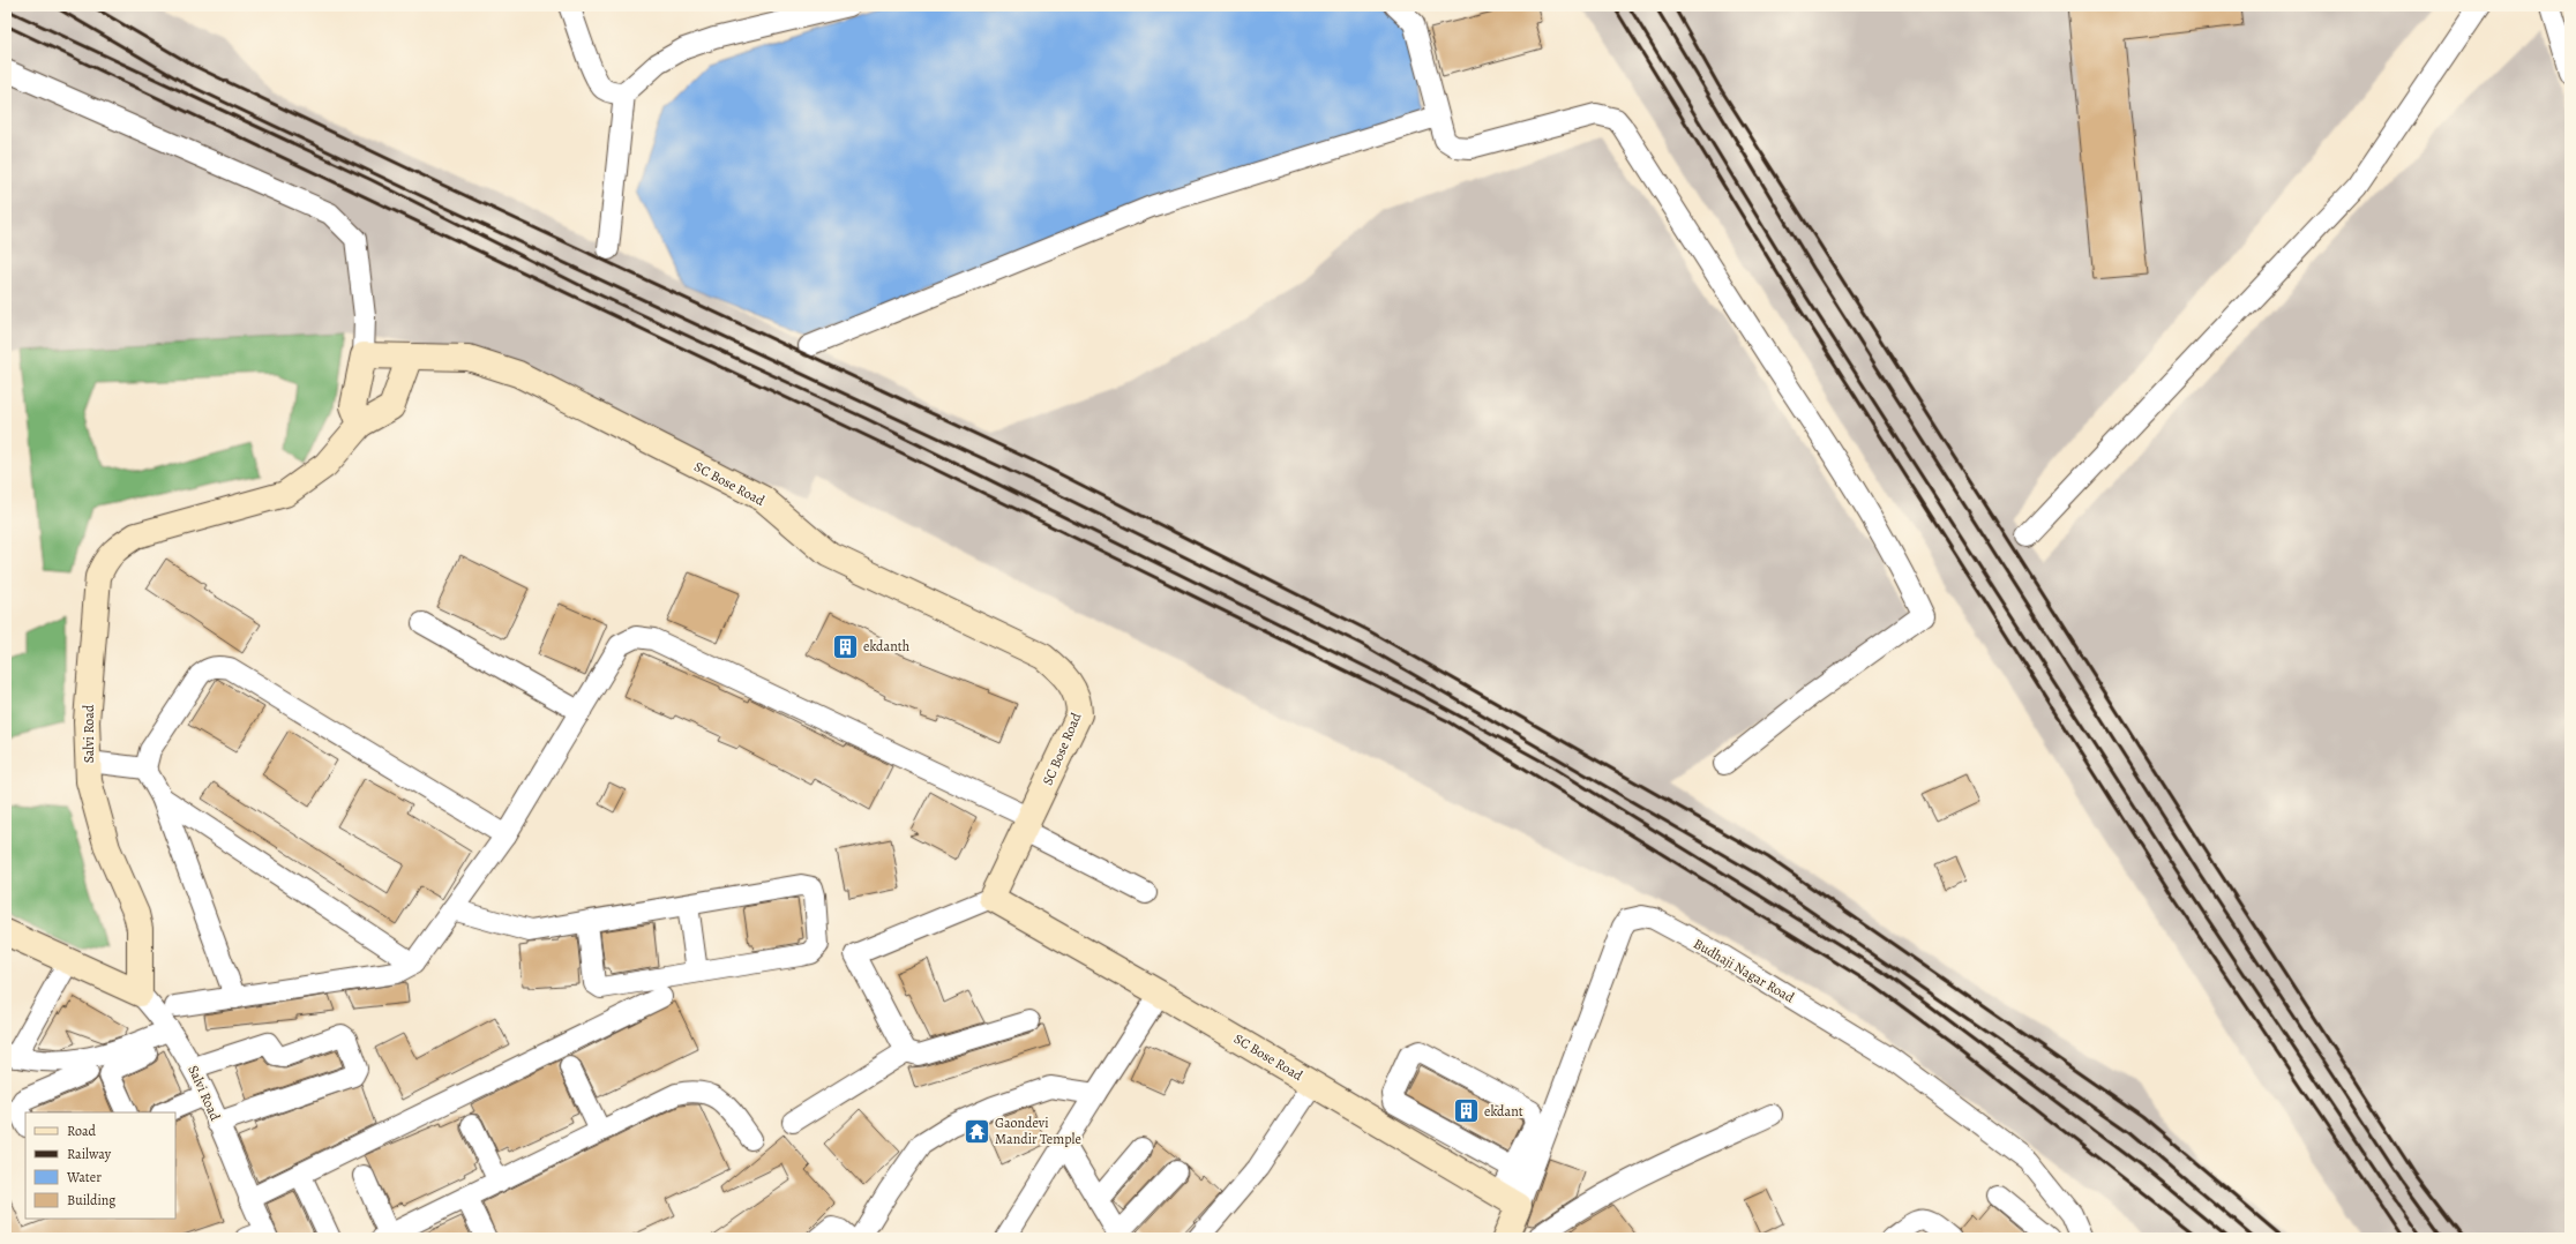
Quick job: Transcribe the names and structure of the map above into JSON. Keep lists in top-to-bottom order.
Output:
{
  "streets": {
    "street": ["SC Bose Road", "Salvi Road", "Budhaji Nagar Road"]
  },
  "crossings": [
    ["SC Bose Road", "Budhaji Nagar Road"]
  ],
  "places": {
    "building": ["ekdanth", "ekdant"],
    "temple": ["Gaondevi Mandir Temple"]
  },
  "legend": [
    "Road",
    "Railway",
    "Water",
    "Building"
  ]
}
